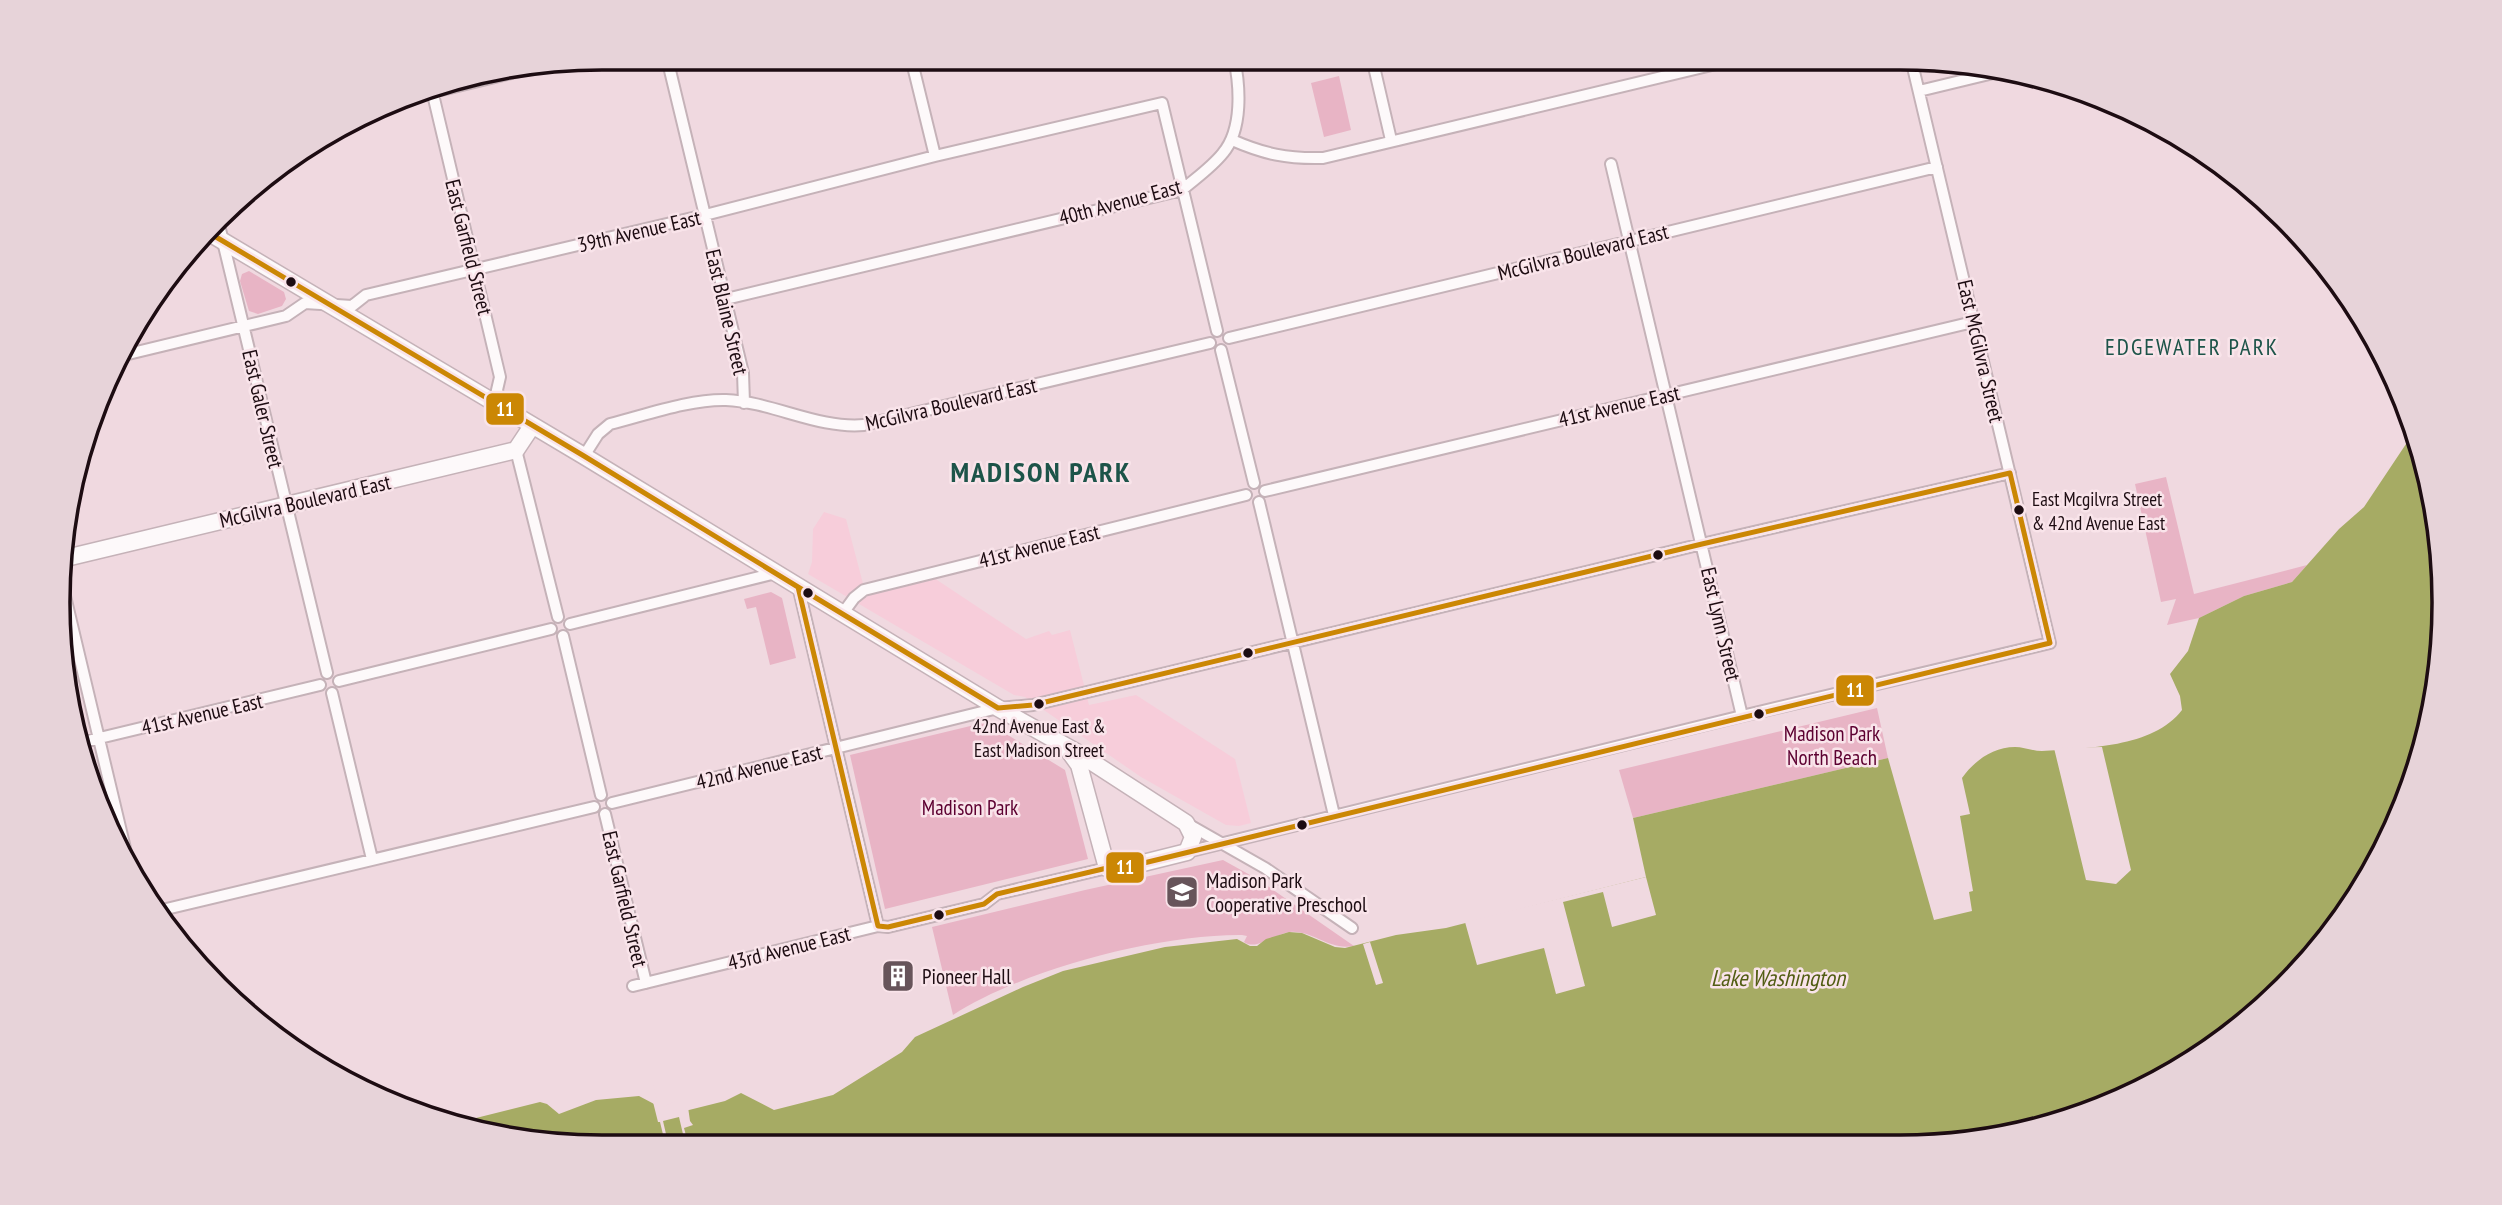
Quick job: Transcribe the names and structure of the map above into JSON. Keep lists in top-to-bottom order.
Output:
{
  "streets": {
    "street": [
      "40th Avenue East",
      "39th Avenue East",
      "East Garfield Street",
      "McGilvra Boulevard East",
      "East Blaine Street",
      "East McGilvra Street",
      "41st Avenue East",
      "East Galer Street",
      "East Lynn Street",
      "42nd Avenue East",
      "43rd Avenue East"
    ]
  },
  "crossings": [
    ["40th Avenue East", "39th Avenue East"],
    ["40th Avenue East", "East Blaine Street"],
    ["39th Avenue East", "East Garfield Street"],
    ["39th Avenue East", "East Blaine Street"],
    ["39th Avenue East", "East Galer Street"],
    ["East Garfield Street", "42nd Avenue East"],
    ["East Garfield Street", "43rd Avenue East"],
    ["McGilvra Boulevard East", "East Blaine Street"],
    ["McGilvra Boulevard East", "East McGilvra Street"],
    ["McGilvra Boulevard East", "East Galer Street"],
    ["McGilvra Boulevard East", "East Lynn Street"],
    ["East McGilvra Street", "41st Avenue East"],
    ["East McGilvra Street", "42nd Avenue East"],
    ["East McGilvra Street", "43rd Avenue East"],
    ["41st Avenue East", "East Galer Street"],
    ["41st Avenue East", "East Lynn Street"],
    ["East Lynn Street", "42nd Avenue East"],
    ["East Lynn Street", "43rd Avenue East"]
  ],
  "districts": ["EDGEWATER PARK", "MADISON PARK"],
  "water": ["Lake Washington"],
  "parks": ["Madison Park North Beach", "Madison Park"],
  "places": {
    "other": ["East Mcgilvra Street & 42nd Avenue East", "42nd Avenue East & East Madison Street"],
    "school or university": ["Madison Park Cooperative Preschool"],
    "building": ["Pioneer Hall"]
  },
  "lines": ["transit line 11"]
}
